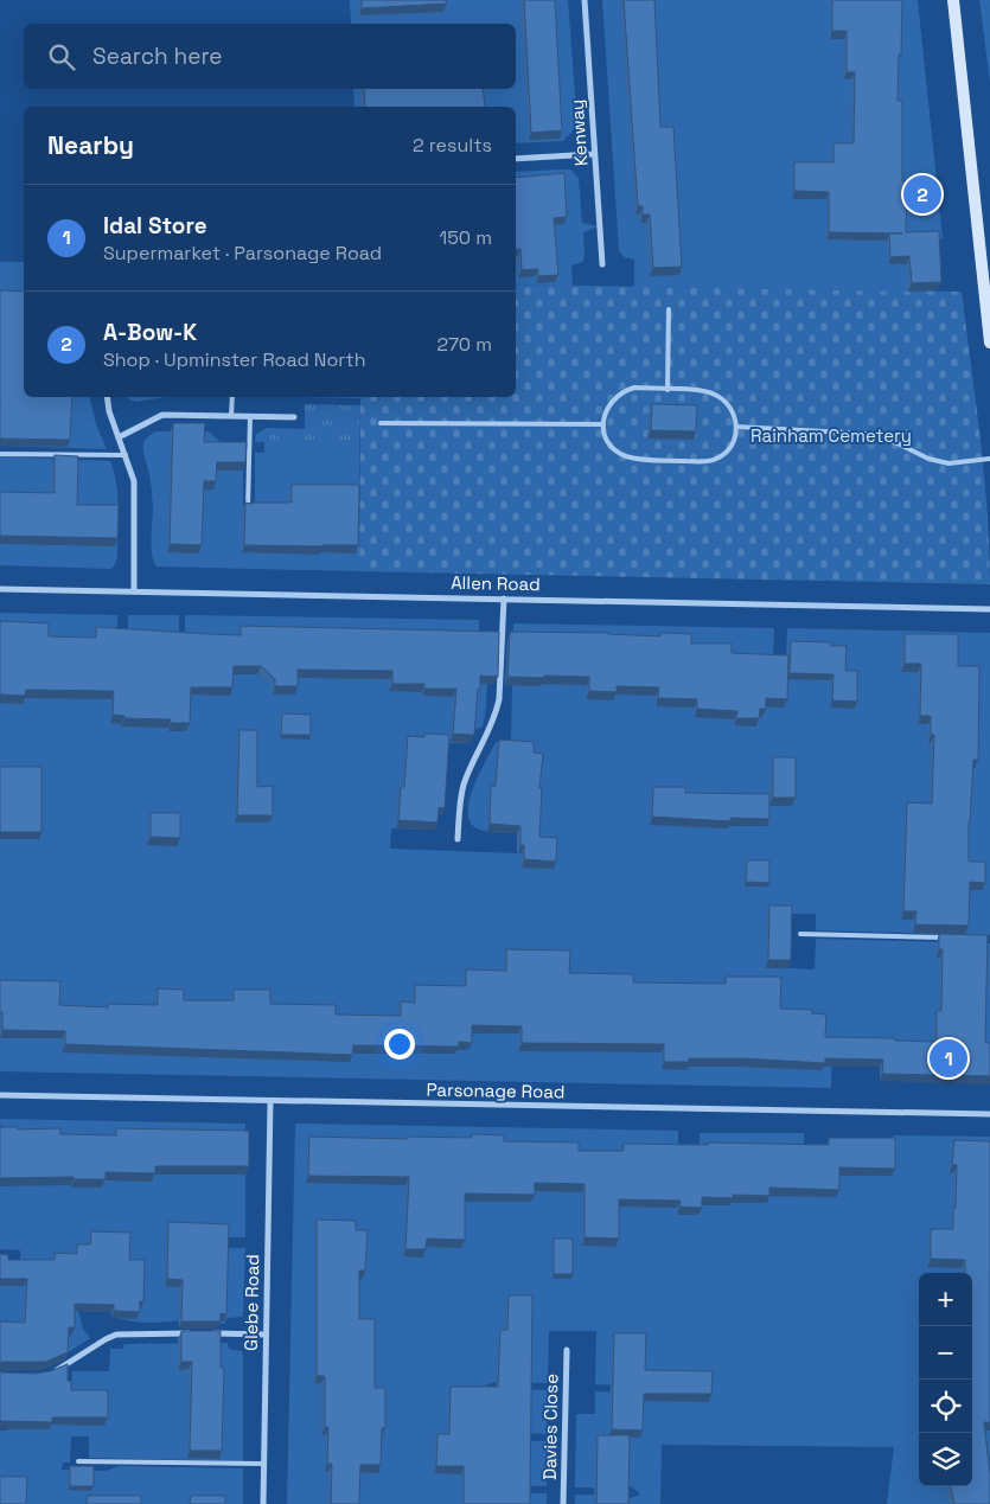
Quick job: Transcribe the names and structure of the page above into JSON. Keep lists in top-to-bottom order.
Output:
{
  "streets": {
    "street": [
      "Kenway",
      "Allen Road",
      "Parsonage Road",
      "Glebe Road",
      "Davies Close"
    ]
  },
  "crossings": [
    ["Parsonage Road", "Glebe Road"]
  ],
  "parks": ["Rainham Cemetery"],
  "page": {
    "search": "Search here",
    "heading": ["Nearby", "2 results"],
    "pins": ["2", "1"],
    "list": [
      {
        "mark": "1",
        "name": "Idal Store",
        "note": "Supermarket · Parsonage Road",
        "value": "150 m"
      },
      {
        "mark": "2",
        "name": "A-Bow-K",
        "note": "Shop · Upminster Road North",
        "value": "270 m"
      }
    ],
    "map_buttons": ["+", "−"]
  }
}
